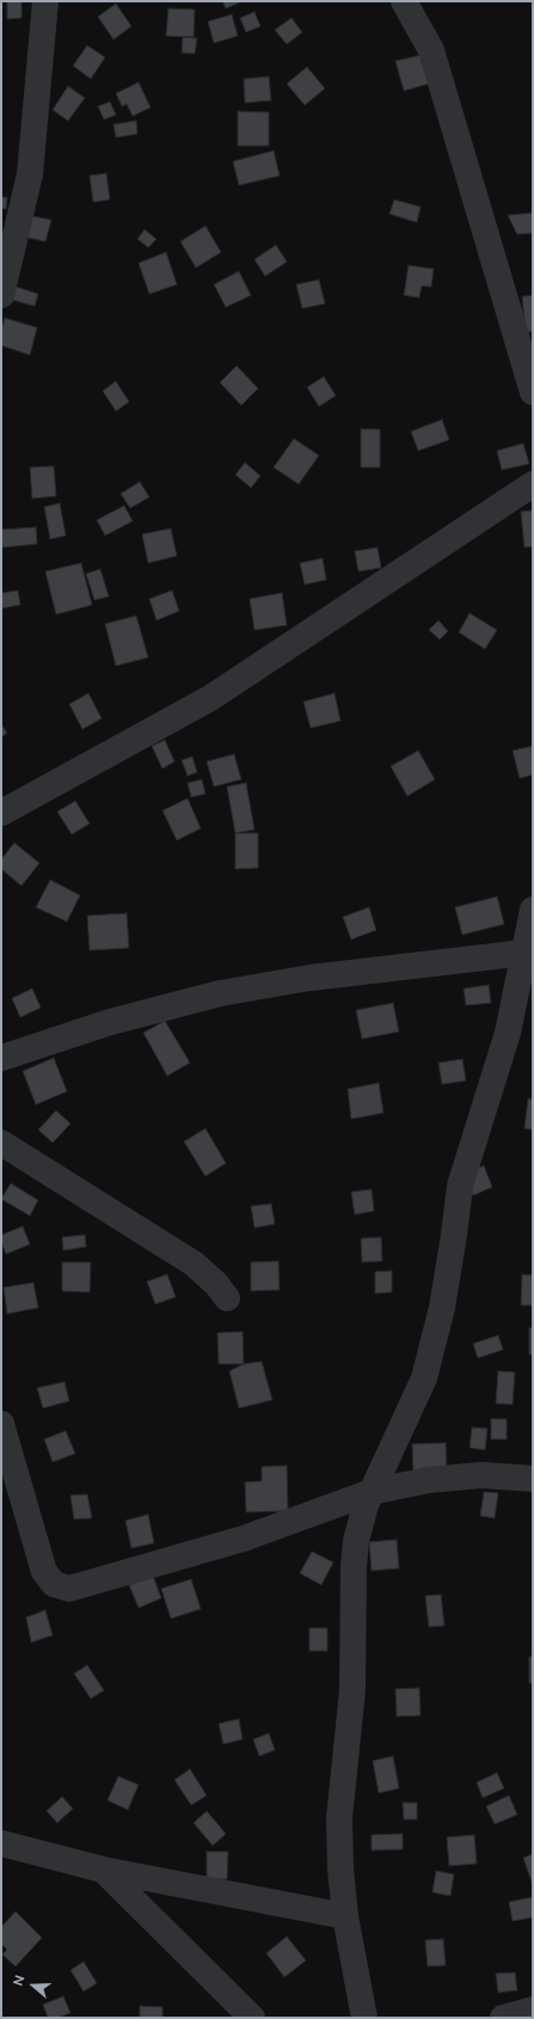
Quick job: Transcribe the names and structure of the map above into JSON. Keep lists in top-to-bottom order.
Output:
{
  "north": "left"
}
